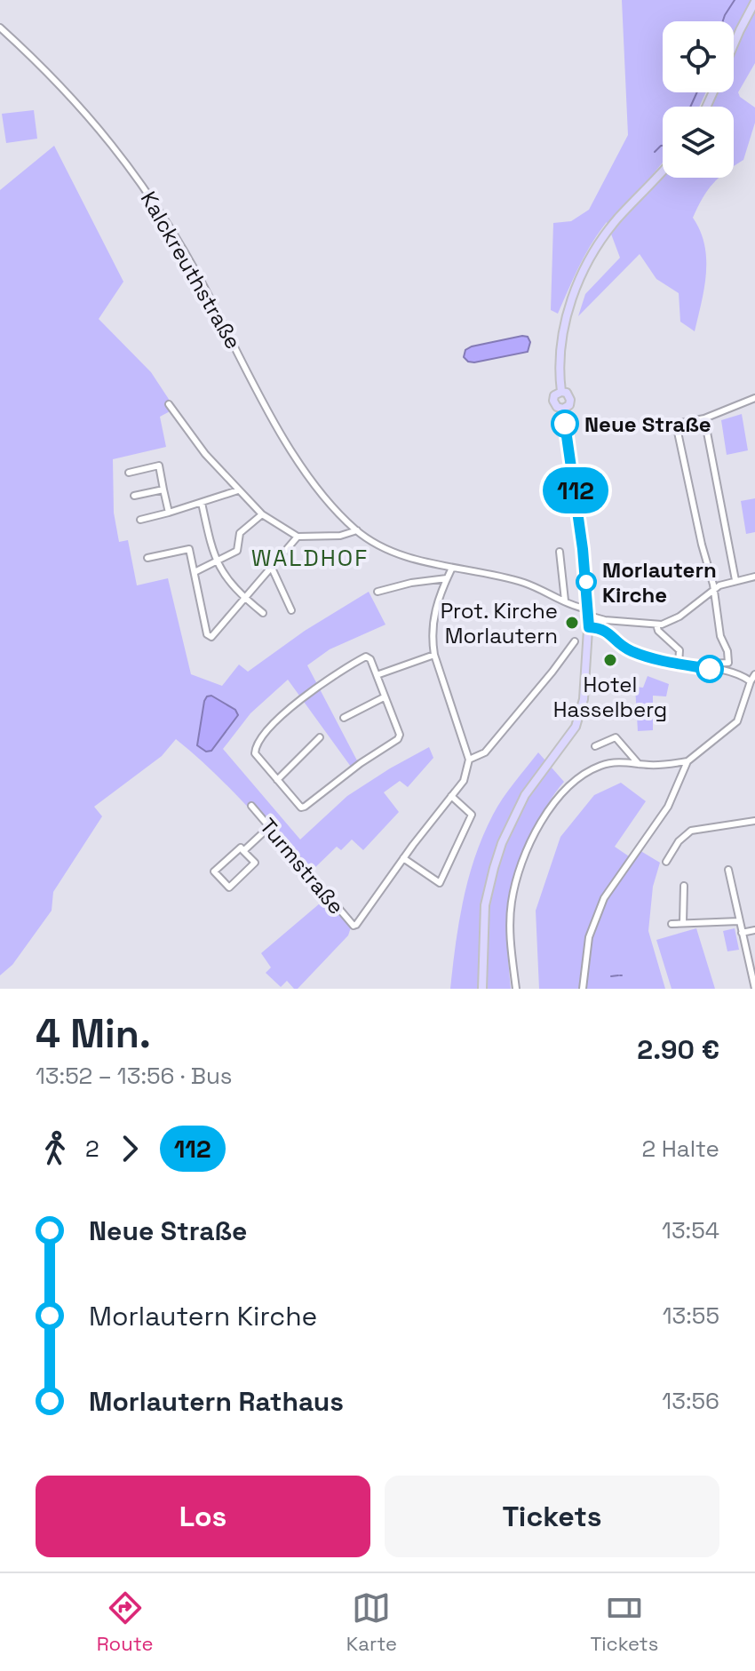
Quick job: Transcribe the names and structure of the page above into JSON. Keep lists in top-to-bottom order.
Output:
{
  "streets": {
    "street": ["Kalckreuthstraße", "Turmstraße"]
  },
  "districts": ["WALDHOF"],
  "places": [
    "Neue Straße",
    "Morlautern Kirche",
    "Prot. Kirche Morlautern",
    "Hotel Hasselberg"
  ],
  "lines": ["bus line 112"],
  "page": {
    "on_map": "112",
    "heading": ["4 Min.", "13:52 – 13:56 · Bus", "2.90 €"],
    "legs": ["2", "112", "2 Halte"],
    "list": [
      {
        "name": "Neue Straße",
        "value": "13:54"
      },
      {
        "name": "Morlautern Kirche",
        "value": "13:55"
      },
      {
        "name": "Morlautern Rathaus",
        "value": "13:56"
      }
    ],
    "buttons": ["Los", "Tickets"],
    "tabs": ["Route", "Karte", "Tickets"]
  }
}
